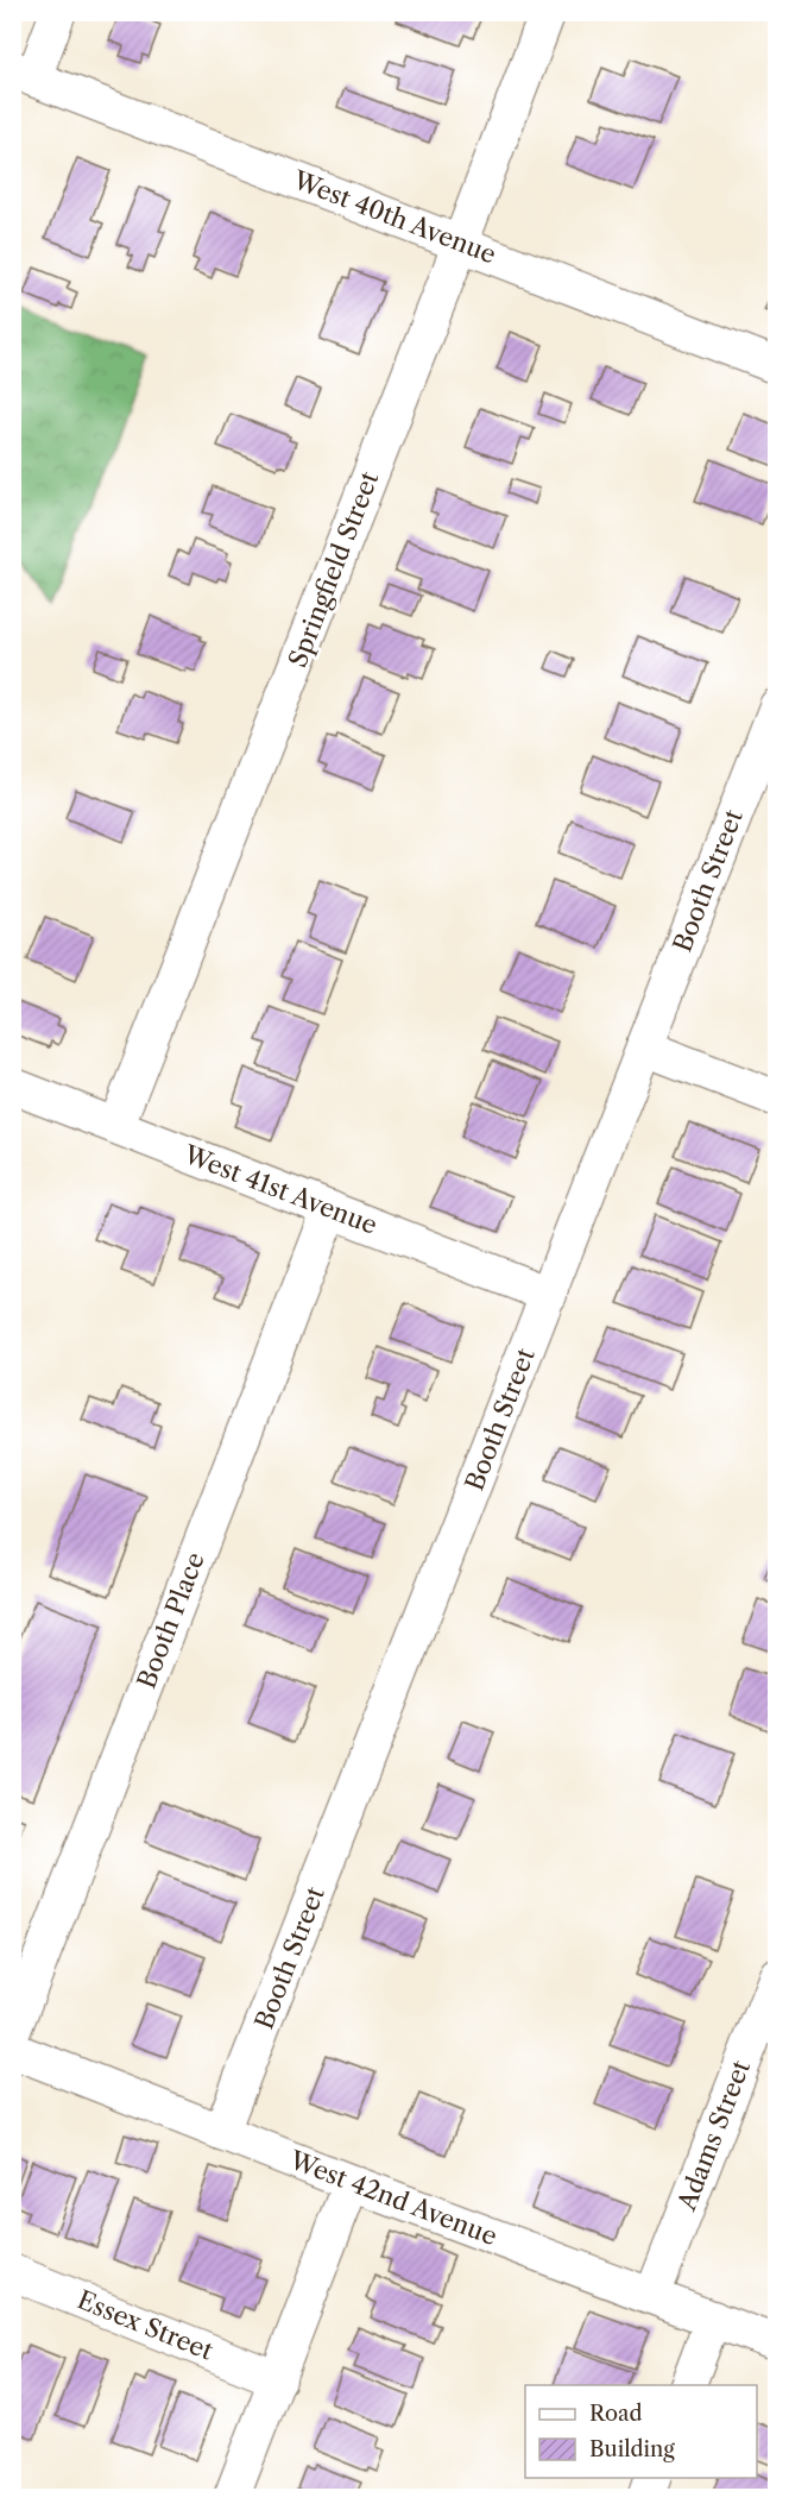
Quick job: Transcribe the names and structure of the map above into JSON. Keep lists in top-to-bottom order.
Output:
{
  "streets": {
    "street": [
      "West 40th Avenue",
      "Springfield Street",
      "Booth Street",
      "West 41st Avenue",
      "Booth Place",
      "Adams Street",
      "West 42nd Avenue",
      "Essex Street"
    ]
  },
  "crossings": [
    ["West 40th Avenue", "Springfield Street"],
    ["Springfield Street", "West 41st Avenue"],
    ["Booth Street", "West 41st Avenue"],
    ["Booth Street", "West 42nd Avenue"],
    ["West 41st Avenue", "Booth Place"],
    ["Adams Street", "West 42nd Avenue"]
  ],
  "legend": ["Road", "Building"]
}
